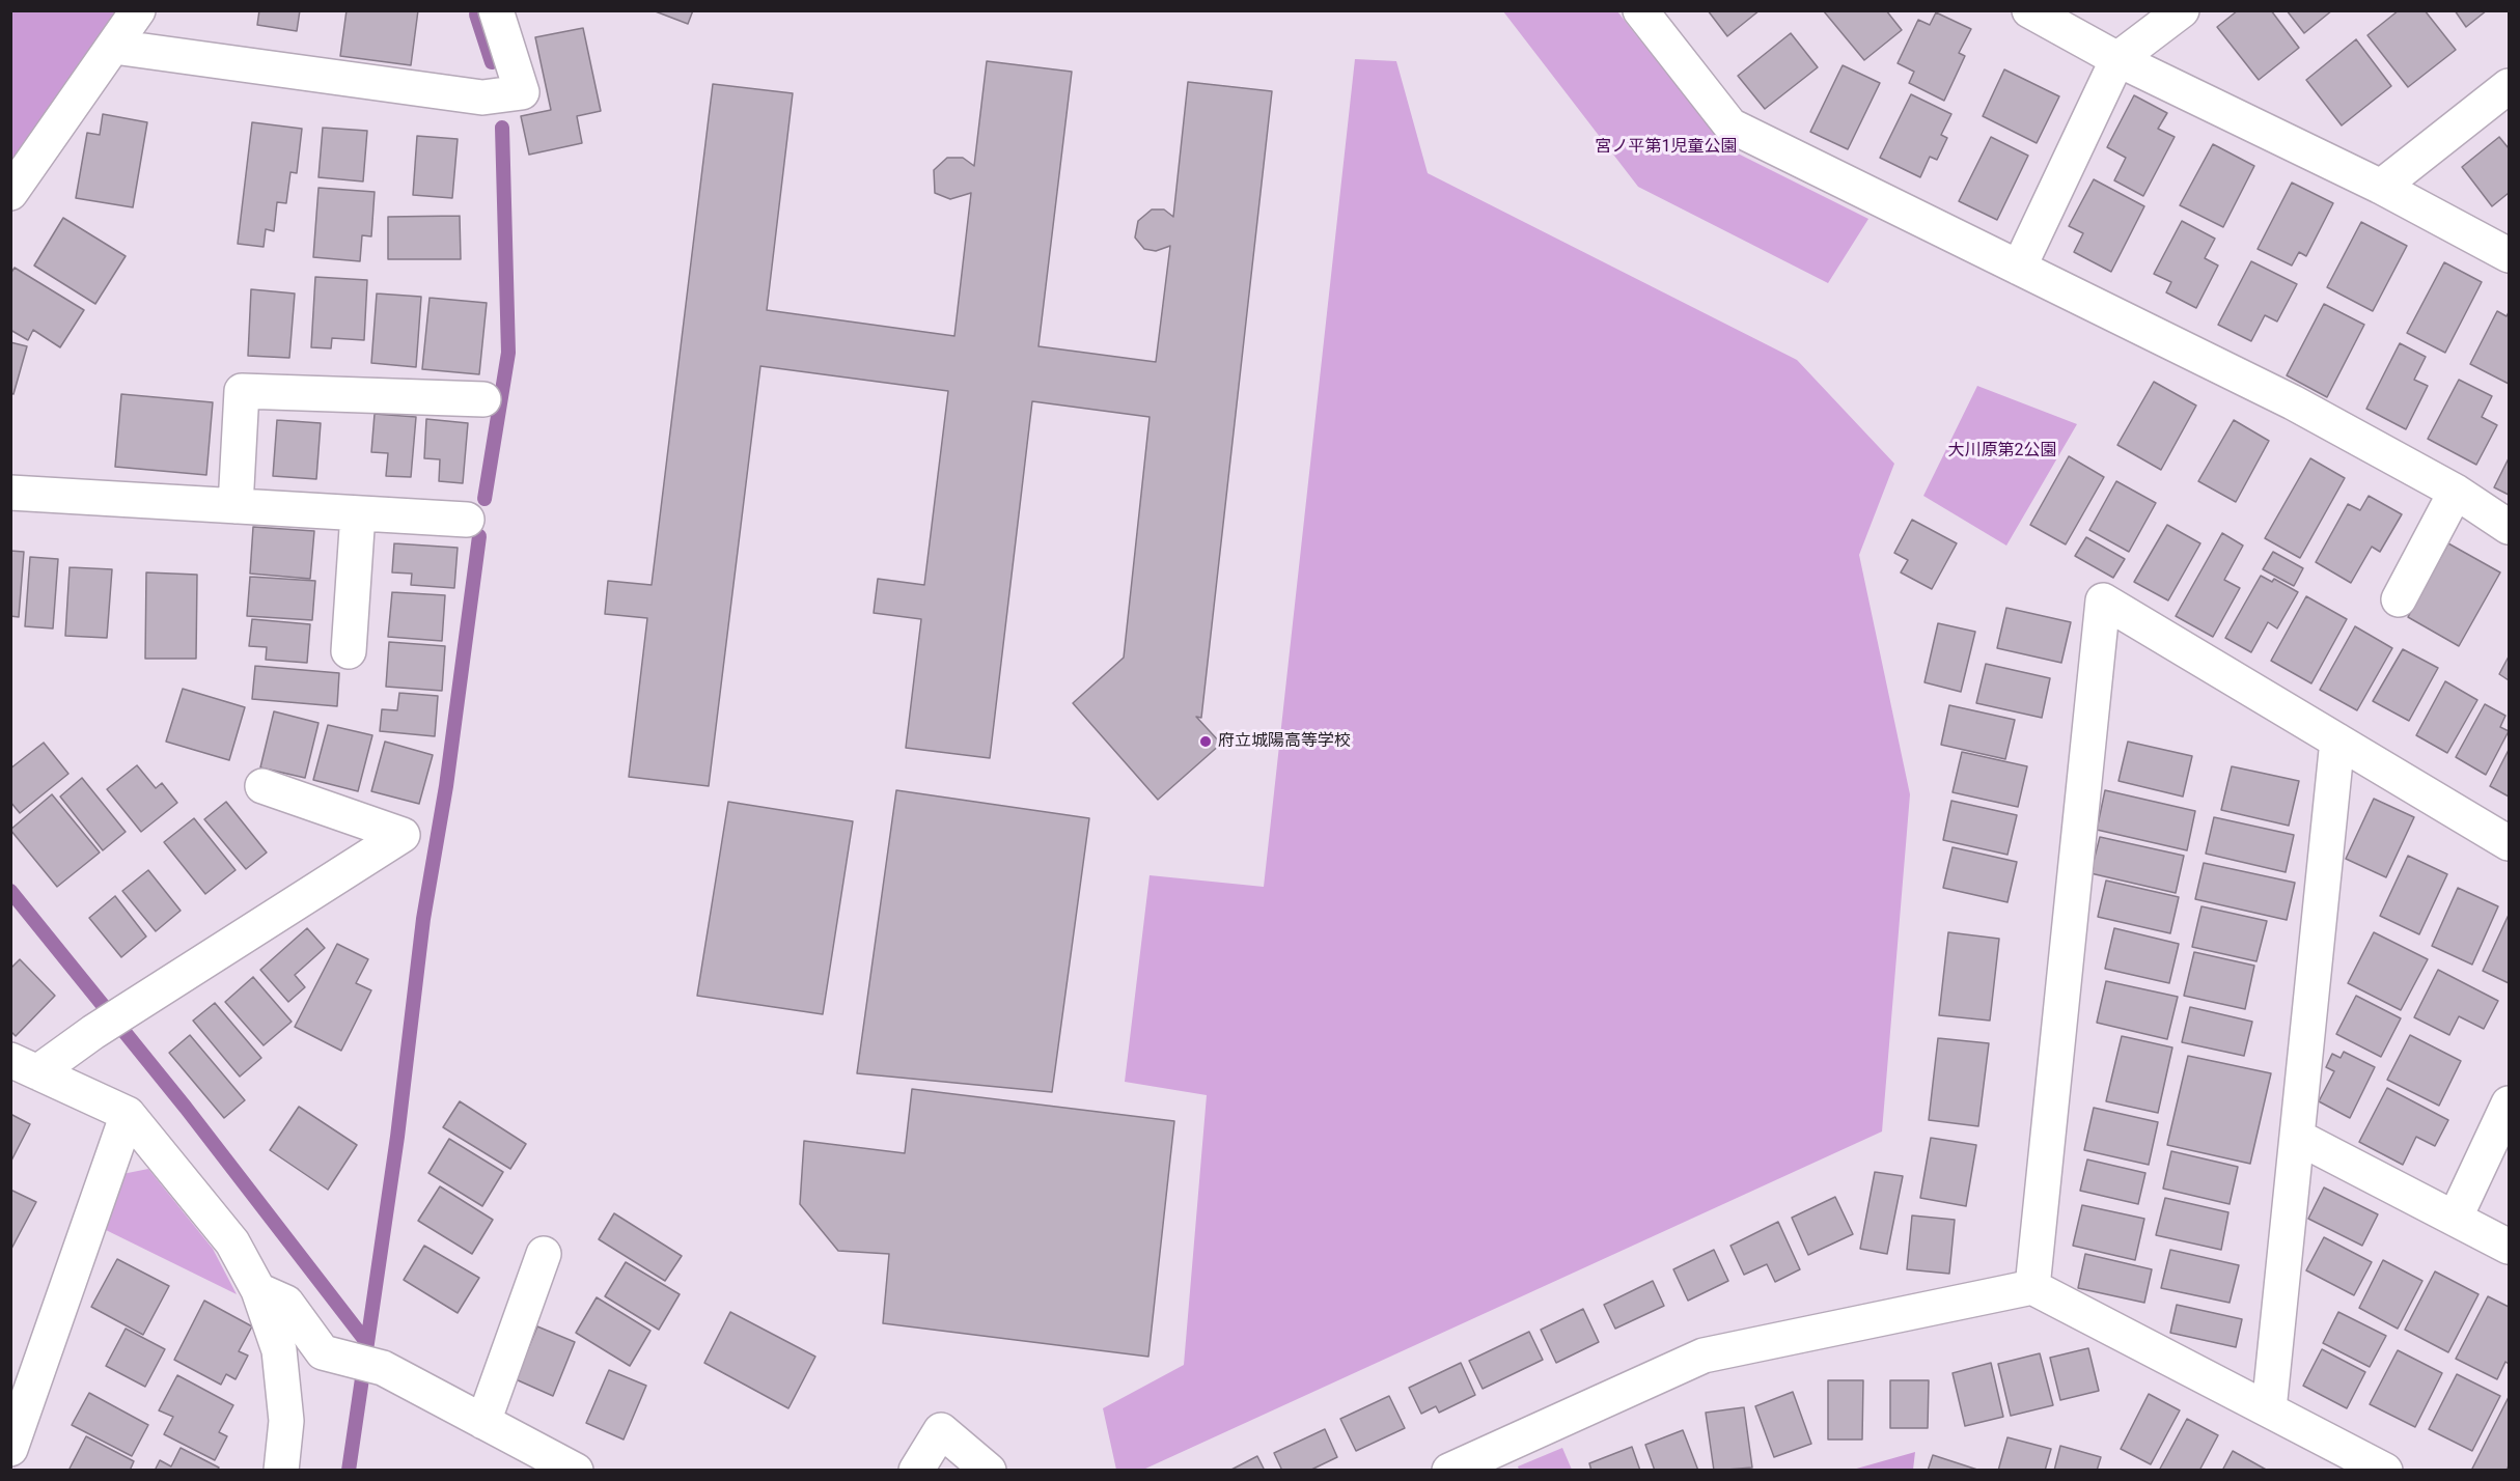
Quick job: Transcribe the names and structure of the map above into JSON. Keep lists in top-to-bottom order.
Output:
{
  "parks": ["宮ノ平第1児童公園", "大川原第2公園"],
  "places": ["府立城陽高等学校"]
}
